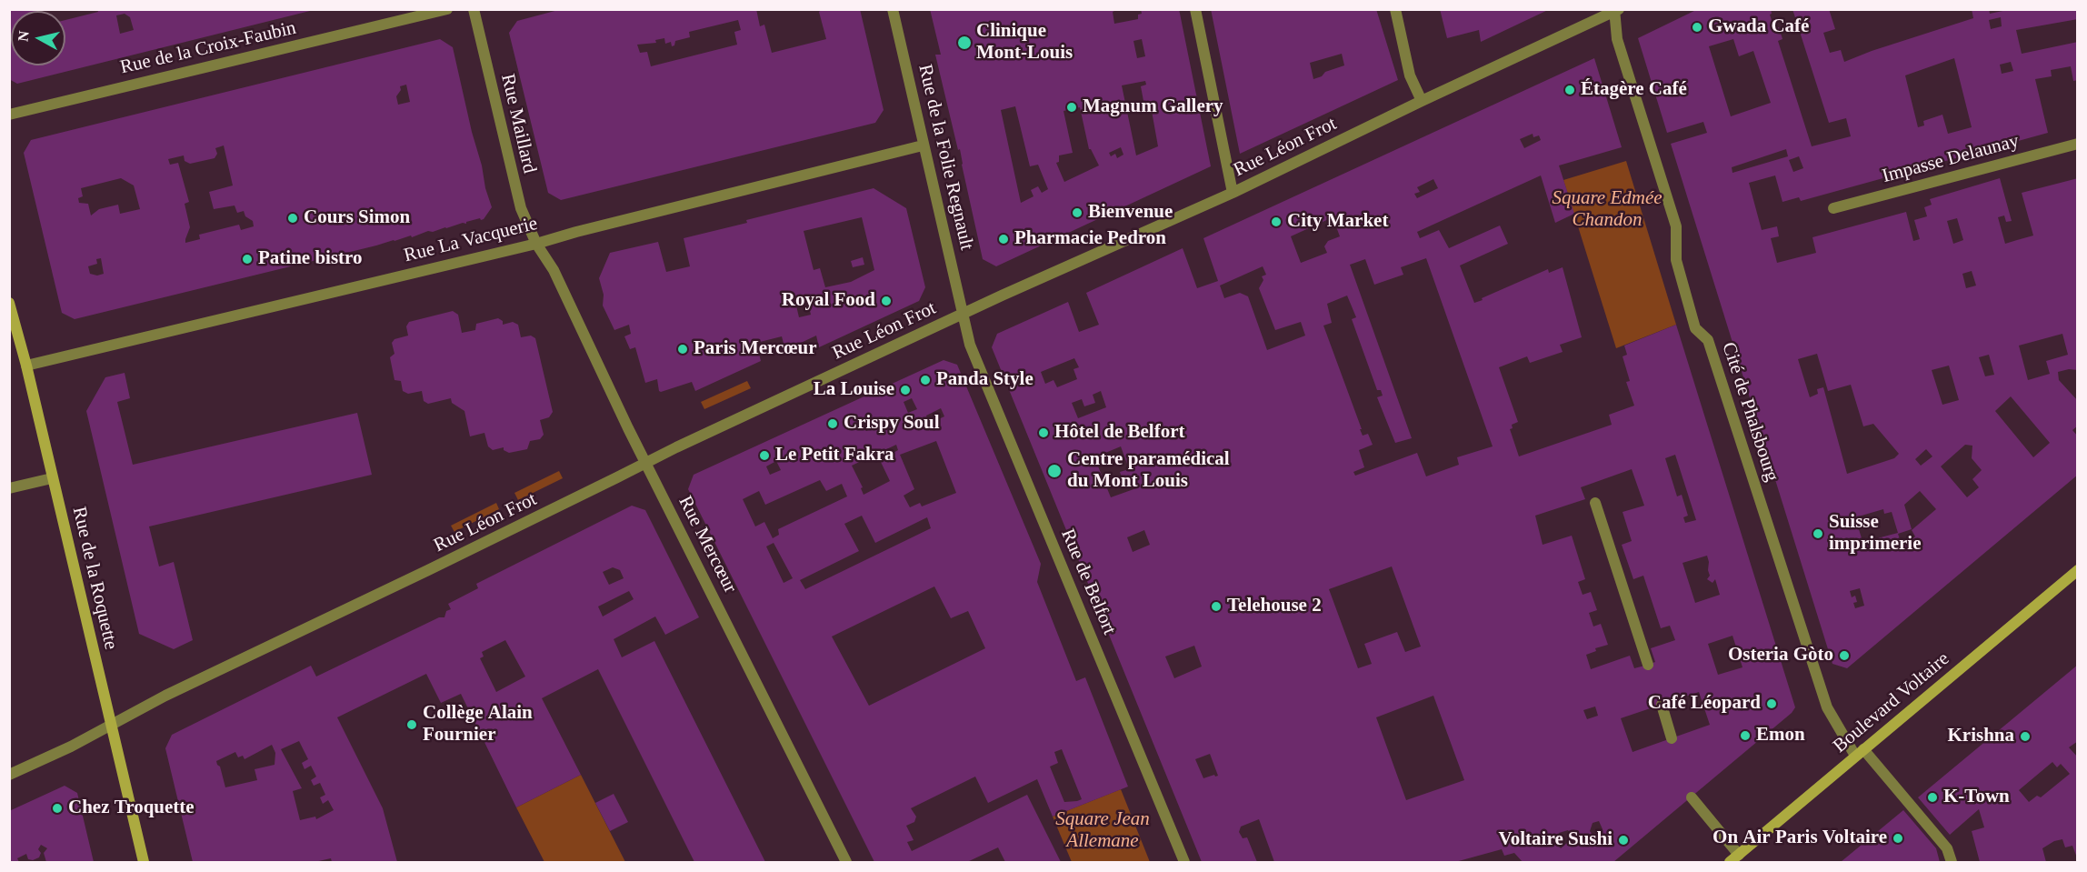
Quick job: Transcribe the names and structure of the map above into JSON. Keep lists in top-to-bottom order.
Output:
{
  "streets": {
    "street": [
      "Rue de la Croix-Faubin",
      "Rue Maillard",
      "Rue Léon Frot",
      "Rue de la Folie Regnault",
      "Impasse Delaunay",
      "Rue La Vacquerie",
      "Cité de Phalsbourg",
      "Rue Mercœur",
      "Rue de la Roquette",
      "Rue de Belfort",
      "Boulevard Voltaire"
    ]
  },
  "crossings": [
    ["Rue Maillard", "Rue La Vacquerie"],
    ["Rue Maillard", "Rue Mercœur"],
    ["Rue Léon Frot", "Rue de la Folie Regnault"],
    ["Rue Léon Frot", "Cité de Phalsbourg"],
    ["Rue Léon Frot", "Rue Mercœur"],
    ["Rue Léon Frot", "Rue de la Roquette"],
    ["Rue Léon Frot", "Rue de Belfort"],
    ["Rue de la Folie Regnault", "Rue La Vacquerie"],
    ["Rue de la Folie Regnault", "Rue de Belfort"],
    ["Rue La Vacquerie", "Rue Mercœur"],
    ["Rue La Vacquerie", "Rue de la Roquette"],
    ["Cité de Phalsbourg", "Boulevard Voltaire"]
  ],
  "parks": ["Square Edmée Chandon", "Square Jean Allemane"],
  "places": [
    "Gwada Café",
    "Clinique Mont-Louis",
    "Étagère Café",
    "Magnum Gallery",
    "Bienvenue",
    "Cours Simon",
    "City Market",
    "Pharmacie Pedron",
    "Patine bistro",
    "Royal Food",
    "Paris Mercœur",
    "Panda Style",
    "La Louise",
    "Crispy Soul",
    "Hôtel de Belfort",
    "Le Petit Fakra",
    "Centre paramédical du Mont Louis",
    "Suisse imprimerie",
    "Telehouse 2",
    "Osteria Gòto",
    "Café Léopard",
    "Collège Alain Fournier",
    "Emon",
    "Krishna",
    "K-Town",
    "Chez Troquette",
    "On Air Paris Voltaire",
    "Voltaire Sushi"
  ],
  "north": "left"
}
